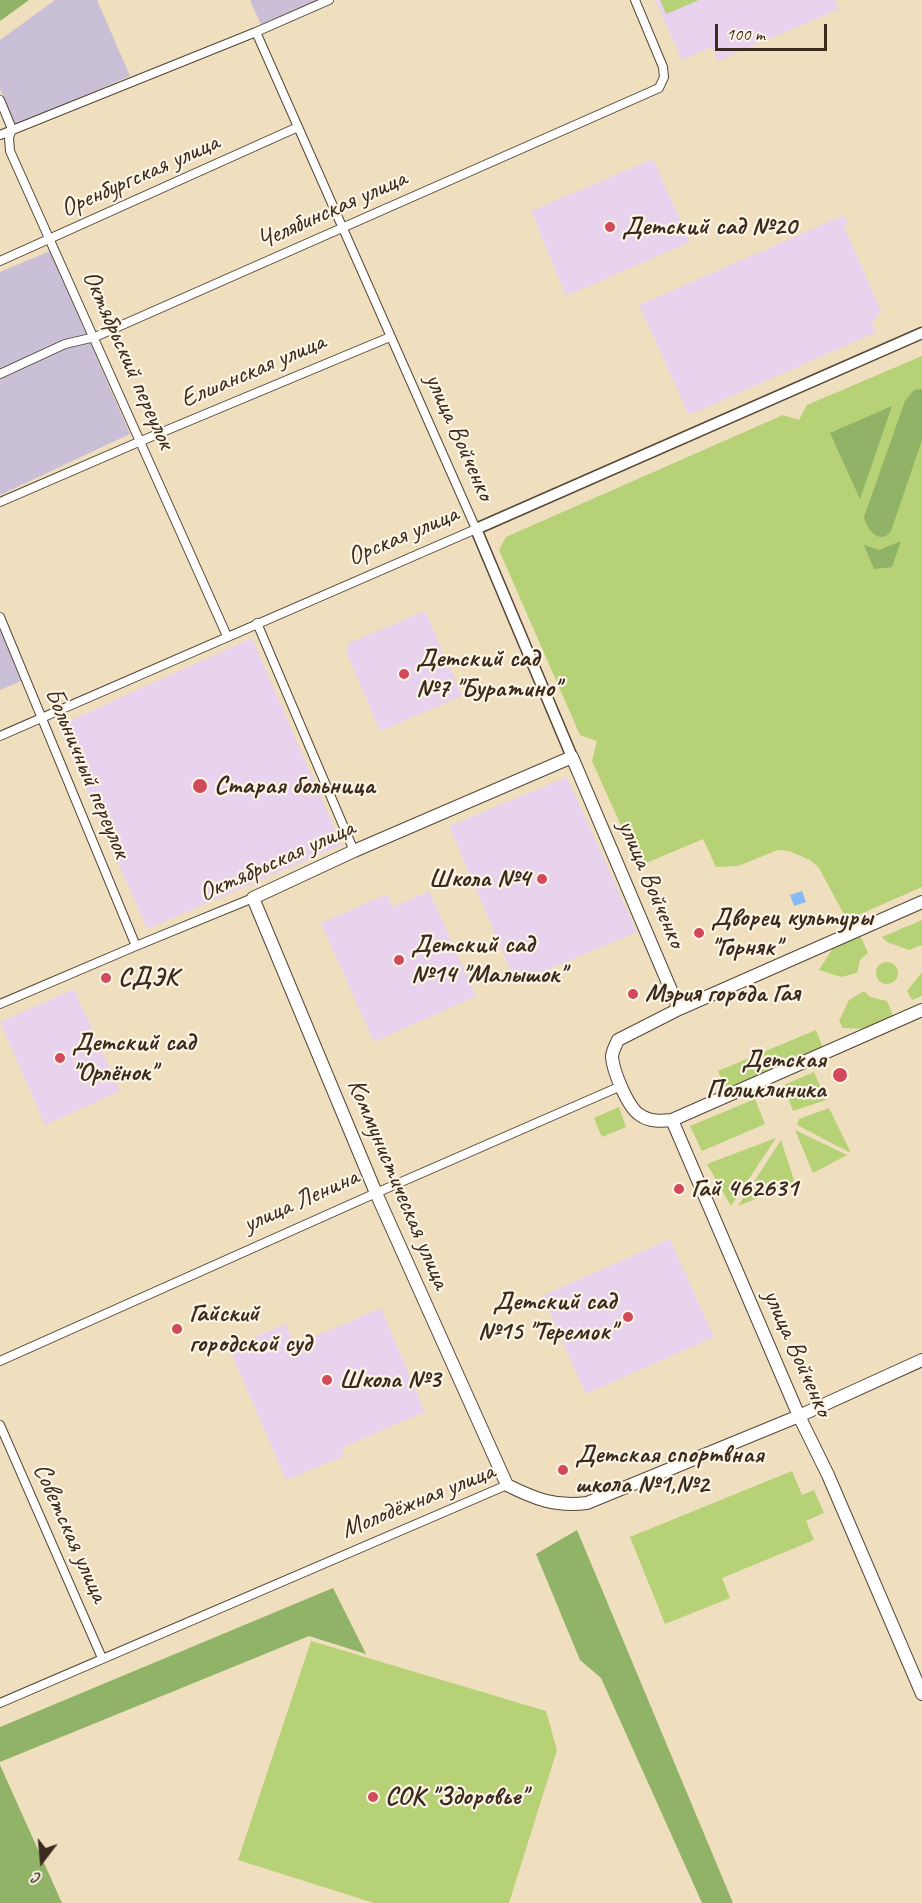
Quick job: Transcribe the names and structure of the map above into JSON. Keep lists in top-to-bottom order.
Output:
{
  "streets": {
    "main road": [
      "улица Войченко",
      "Октябрьская улица",
      "Коммунистическая улица",
      "Молодёжная улица"
    ],
    "street": [
      "Оренбургская улица",
      "Челябинская улица",
      "Октябрьский переулок",
      "Елшанская улица",
      "Орская улица",
      "Больничный переулок",
      "улица Ленина",
      "Советская улица"
    ]
  },
  "crossings": [
    ["Оренбургская улица", "Октябрьский переулок"],
    ["Оренбургская улица", "улица Войченко"],
    ["Челябинская улица", "Октябрьский переулок"],
    ["Челябинская улица", "улица Войченко"],
    ["Октябрьский переулок", "Елшанская улица"],
    ["Октябрьский переулок", "Орская улица"],
    ["Елшанская улица", "улица Войченко"],
    ["улица Войченко", "Орская улица"],
    ["улица Войченко", "Октябрьская улица"],
    ["улица Войченко", "Молодёжная улица"],
    ["Орская улица", "Больничный переулок"],
    ["Больничный переулок", "Октябрьская улица"],
    ["Октябрьская улица", "Коммунистическая улица"],
    ["Коммунистическая улица", "улица Ленина"],
    ["Коммунистическая улица", "Молодёжная улица"],
    ["Молодёжная улица", "Советская улица"]
  ],
  "places": [
    "Детский сад №20",
    "Детский сад №7 \"Буратино\"",
    "Старая больница",
    "Школа №4",
    "Дворец культуры \"Горняк\"",
    "Детский сад №14 \"Малышок\"",
    "СДЭК",
    "Мэрия города Гая",
    "Детский сад \"Орлёнок\"",
    "Детская Поликлиника",
    "Гай 462631",
    "Детский сад №15 \"Теремок\"",
    "Гайский городской суд",
    "Школа №3",
    "Детская спортвная школа №1,№2",
    "СОК \"Здоровье\""
  ],
  "scale_bar": "100 m",
  "north": "bottom"
}
